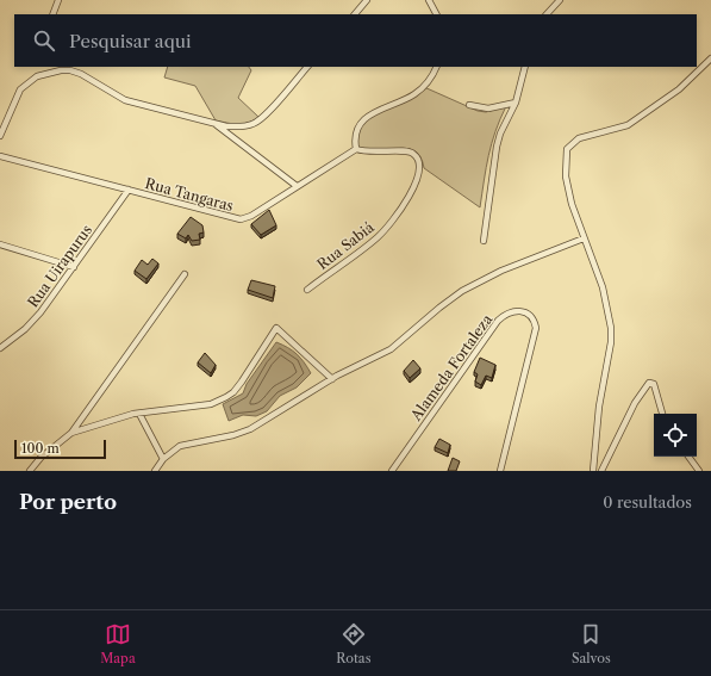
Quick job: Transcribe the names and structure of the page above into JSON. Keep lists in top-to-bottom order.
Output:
{
  "streets": {
    "street": [
      "Rua Tangaras",
      "Rua Sabiá",
      "Rua Uirapurus",
      "Alameda Fortaleza"
    ]
  },
  "crossings": [
    ["Rua Tangaras", "Rua Sabiá"],
    ["Rua Tangaras", "Rua Uirapurus"]
  ],
  "scale_bar": "100 m",
  "page": {
    "search": "Pesquisar aqui",
    "scale": "100 m",
    "heading": ["Por perto", "0 resultados"],
    "nav": ["Mapa", "Rotas", "Salvos"]
  }
}
